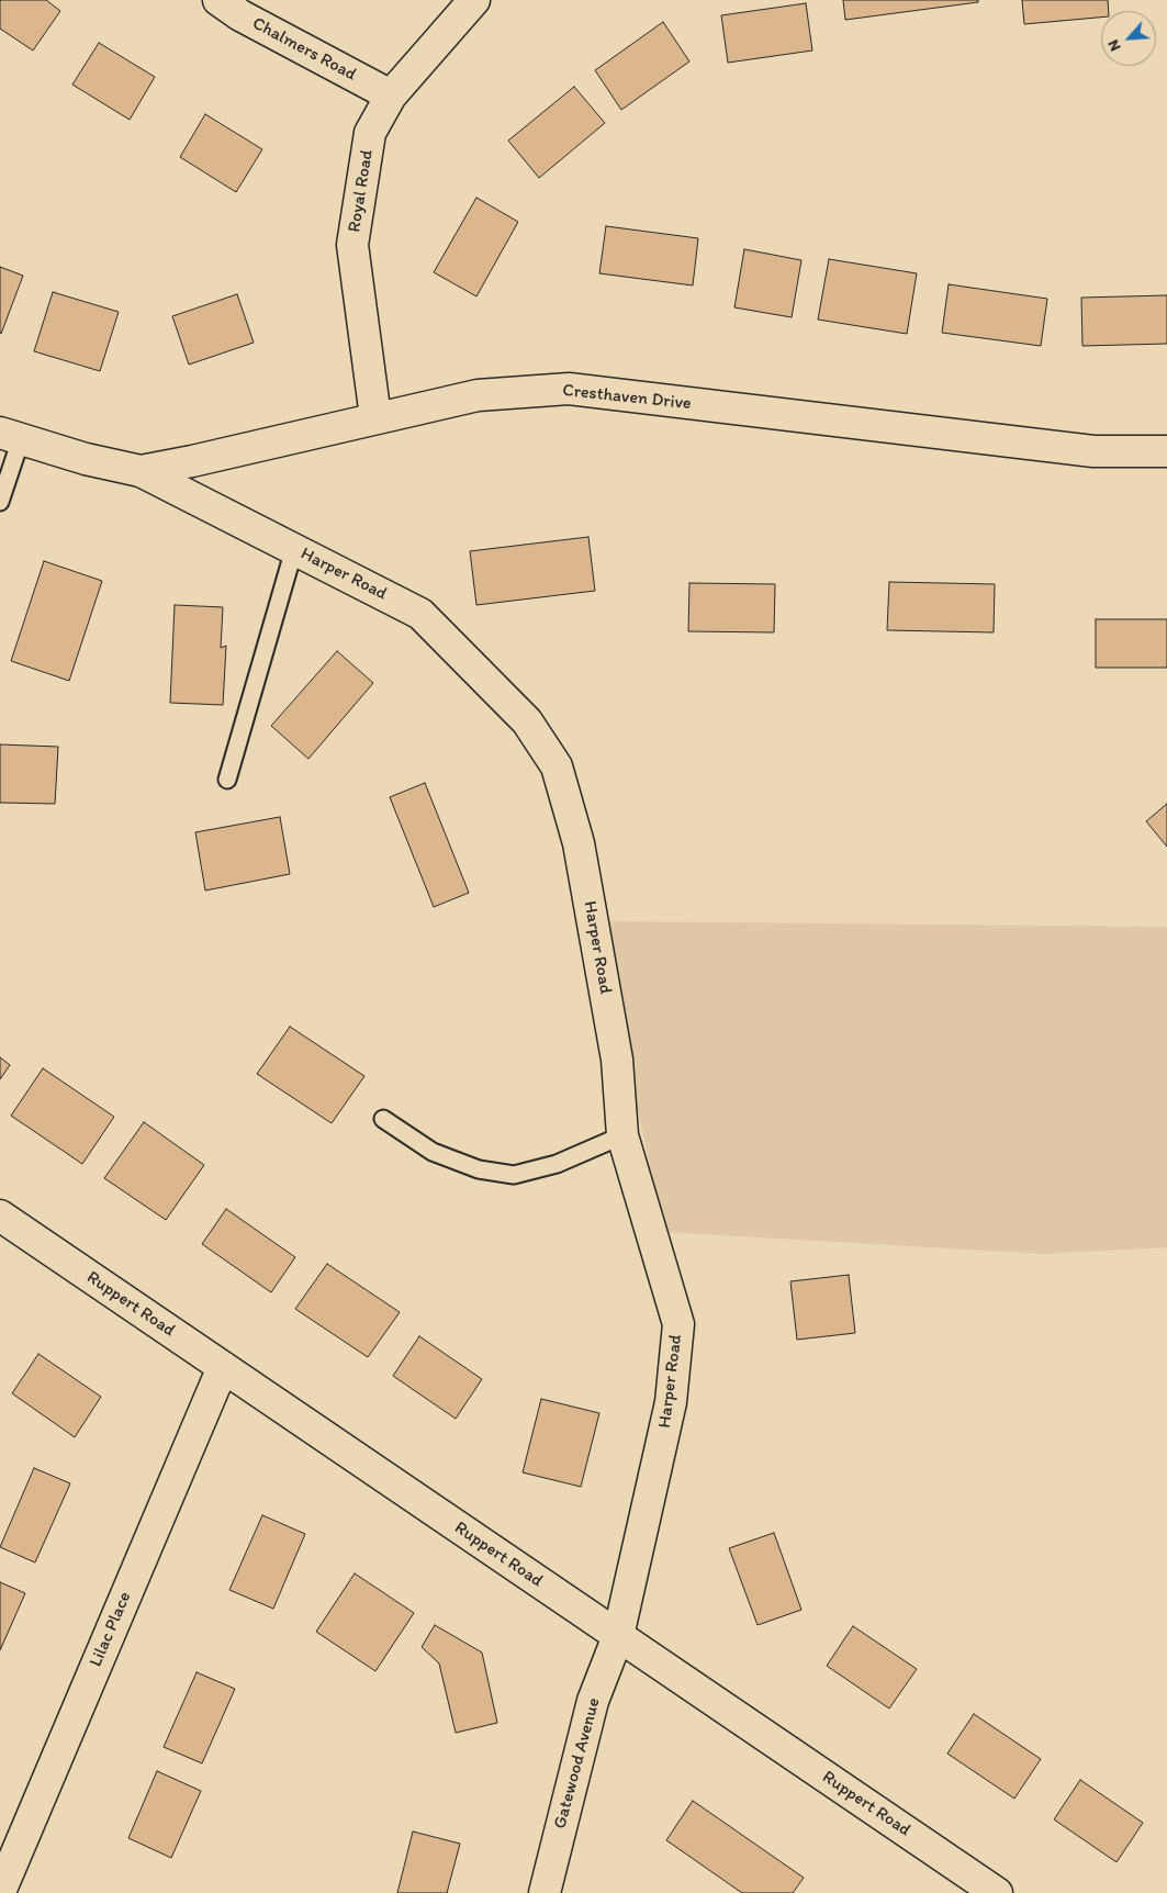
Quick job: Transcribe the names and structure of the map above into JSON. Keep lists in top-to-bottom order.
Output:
{
  "streets": {
    "street": [
      "Chalmers Road",
      "Royal Road",
      "Cresthaven Drive",
      "Harper Road",
      "Ruppert Road",
      "Lilac Place",
      "Gatewood Avenue"
    ]
  },
  "crossings": [
    ["Chalmers Road", "Royal Road"],
    ["Royal Road", "Cresthaven Drive"],
    ["Cresthaven Drive", "Harper Road"],
    ["Harper Road", "Ruppert Road"],
    ["Harper Road", "Gatewood Avenue"],
    ["Ruppert Road", "Lilac Place"],
    ["Ruppert Road", "Gatewood Avenue"]
  ],
  "north": "bottom left"
}
